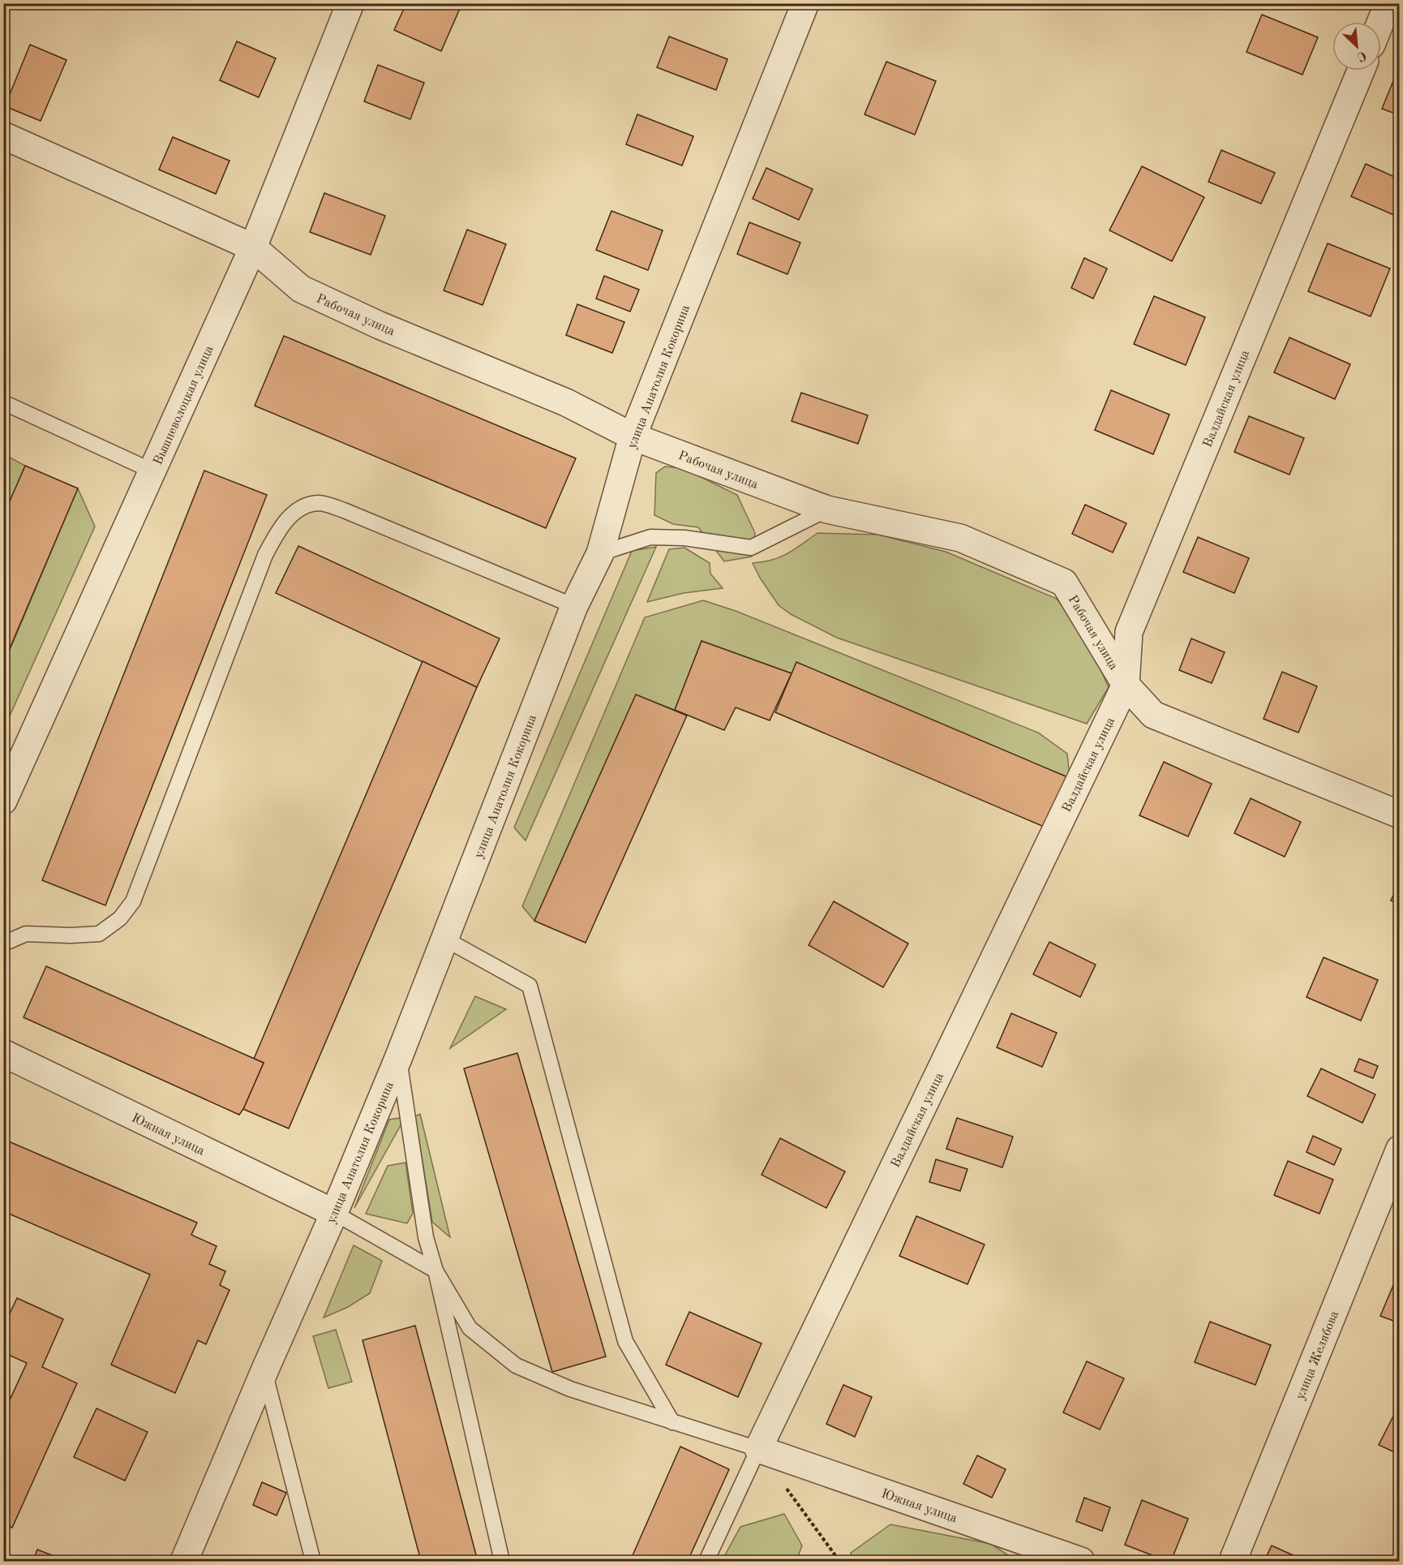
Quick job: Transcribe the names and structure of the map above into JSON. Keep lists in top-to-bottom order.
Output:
{
  "streets": {
    "street": [
      "Рабочая улица",
      "улица Анатолия Кокорина",
      "Валдайская улица",
      "Вышневолоцкая улица",
      "Южная улица",
      "улица Желябова"
    ]
  },
  "crossings": [
    ["Рабочая улица", "улица Анатолия Кокорина"],
    ["Рабочая улица", "Валдайская улица"],
    ["Рабочая улица", "Вышневолоцкая улица"],
    ["улица Анатолия Кокорина", "Южная улица"],
    ["Валдайская улица", "Южная улица"]
  ],
  "north": "bottom right"
}
